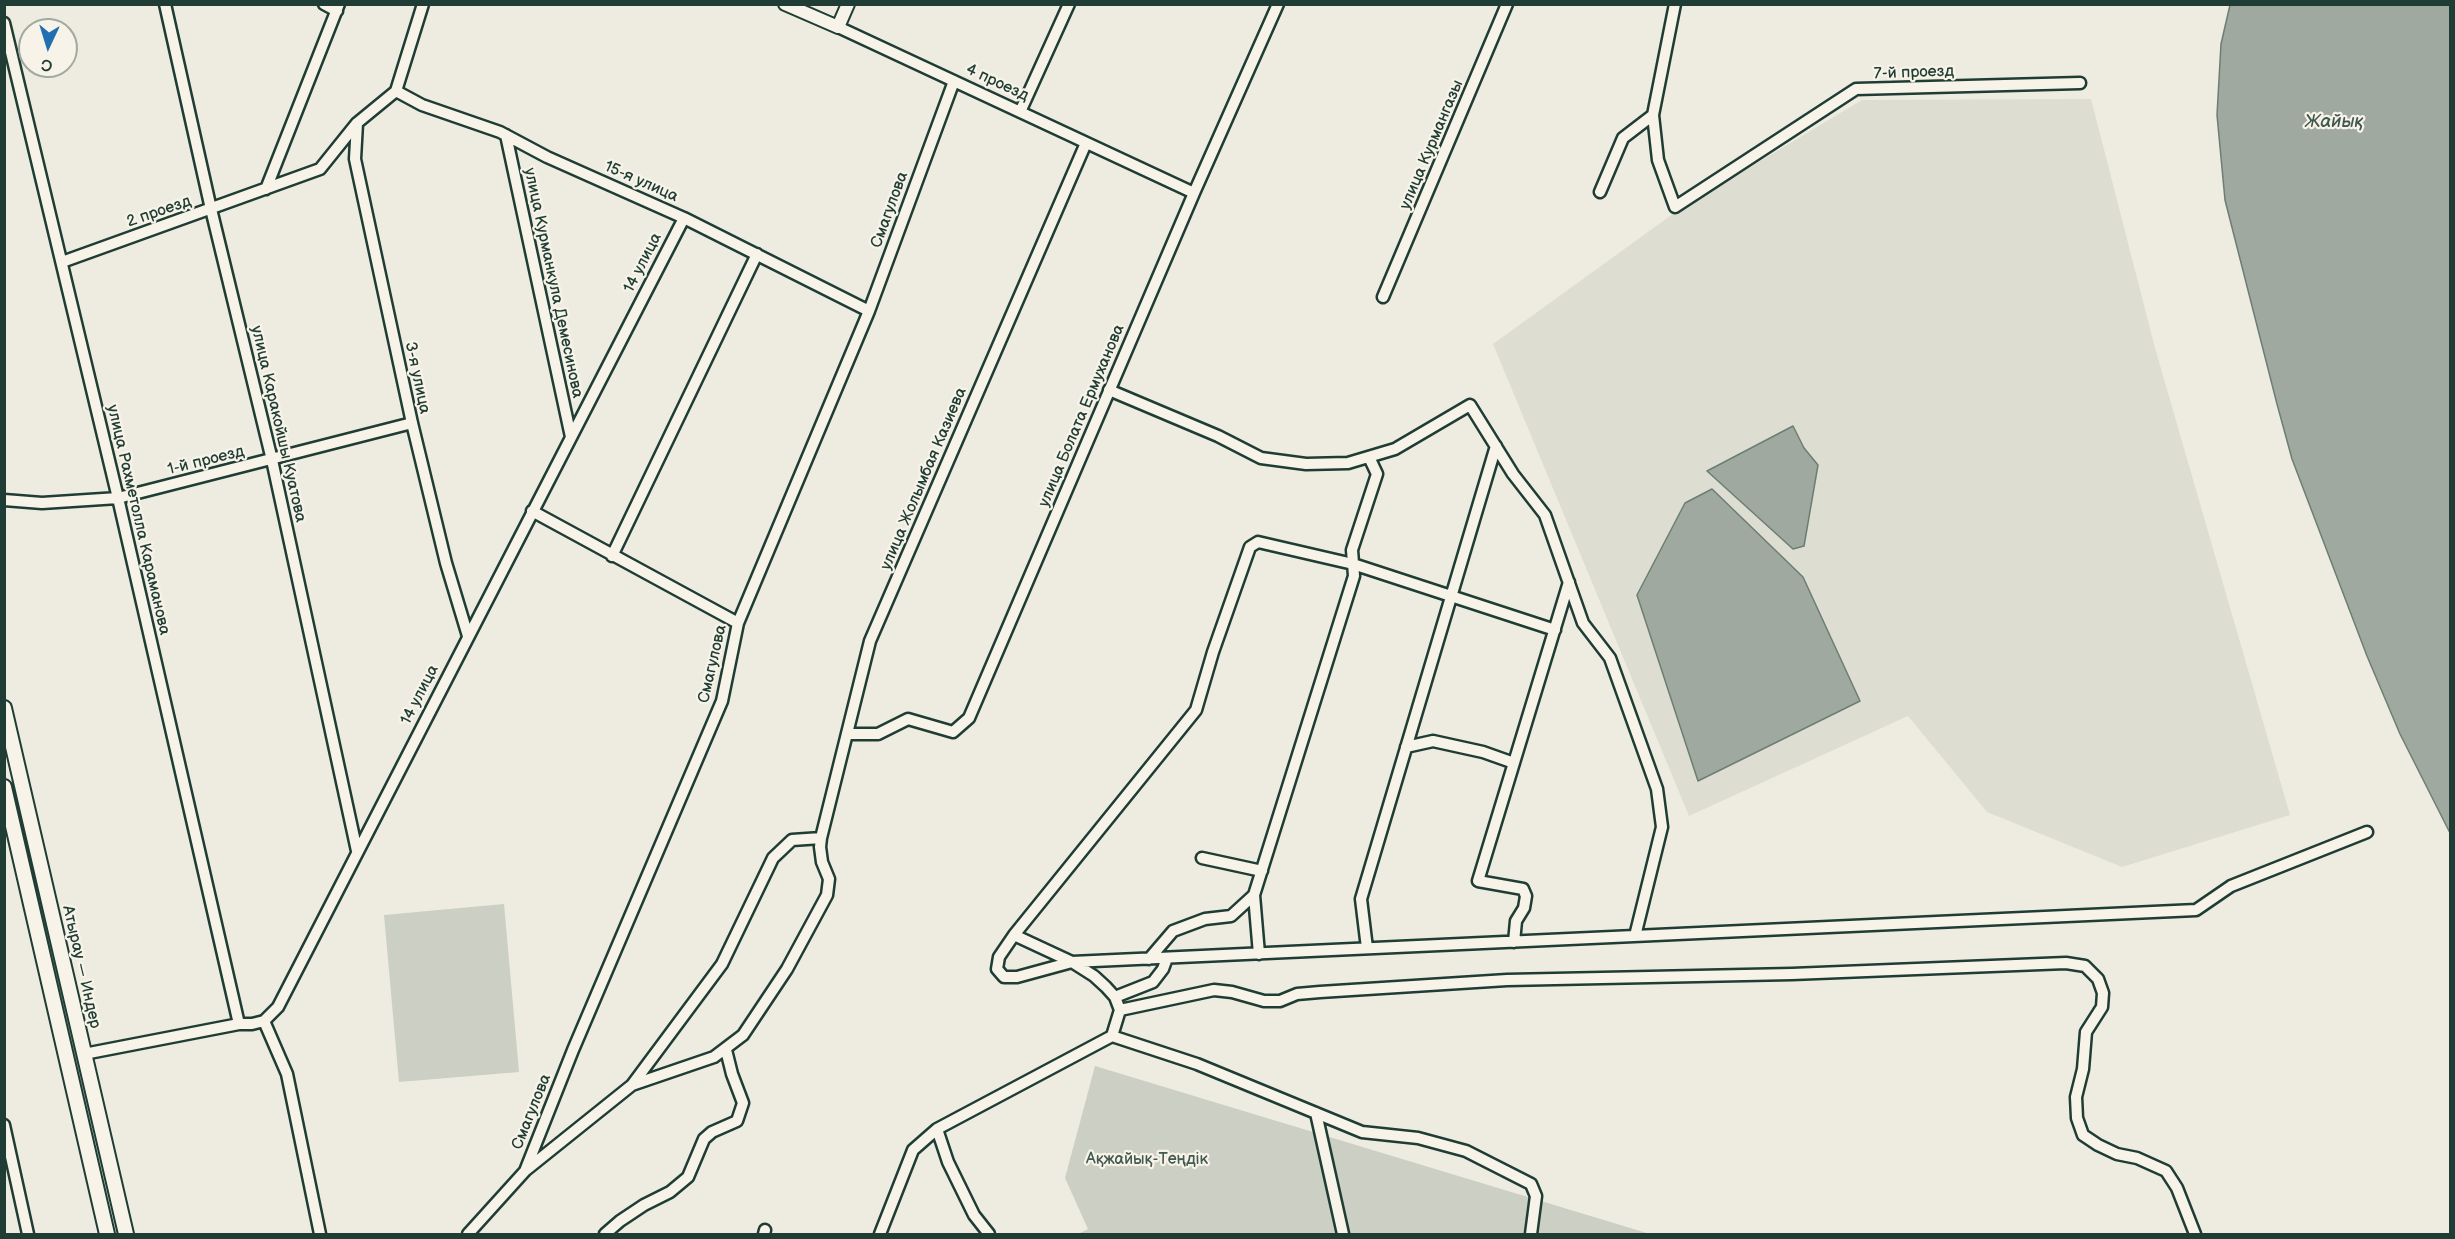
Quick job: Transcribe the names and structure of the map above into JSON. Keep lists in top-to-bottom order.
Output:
{
  "streets": {
    "main road": ["Атырау — Индер"],
    "street": [
      "7-й проезд",
      "4 проезд",
      "улица Курмангазы",
      "15-я улица",
      "Смагулова",
      "2 проезд",
      "14 улица",
      "улица Курманкула Демесинова",
      "3-я улица",
      "улица Болата Ермуханова",
      "улица Каракойшы Куатова",
      "1-й проезд",
      "улица Жолымбая Казиева",
      "улица Рахметолла Караманова"
    ]
  },
  "crossings": [
    ["4 проезд", "Смагулова"],
    ["4 проезд", "улица Болата Ермуханова"],
    ["4 проезд", "улица Жолымбая Казиева"],
    ["15-я улица", "Смагулова"],
    ["15-я улица", "2 проезд"],
    ["15-я улица", "14 улица"],
    ["15-я улица", "улица Курманкула Демесинова"],
    ["Смагулова", "улица Жолымбая Казиева"],
    ["2 проезд", "3-я улица"],
    ["2 проезд", "улица Каракойшы Куатова"],
    ["2 проезд", "улица Рахметолла Караманова"],
    ["14 улица", "улица Курманкула Демесинова"],
    ["14 улица", "3-я улица"],
    ["14 улица", "улица Каракойшы Куатова"],
    ["3-я улица", "1-й проезд"],
    ["улица Болата Ермуханова", "улица Жолымбая Казиева"],
    ["улица Каракойшы Куатова", "1-й проезд"],
    ["1-й проезд", "улица Рахметолла Караманова"]
  ],
  "water": ["Жайық"],
  "parks": ["Ақжайық-Теңдік"],
  "north": "bottom"
}
